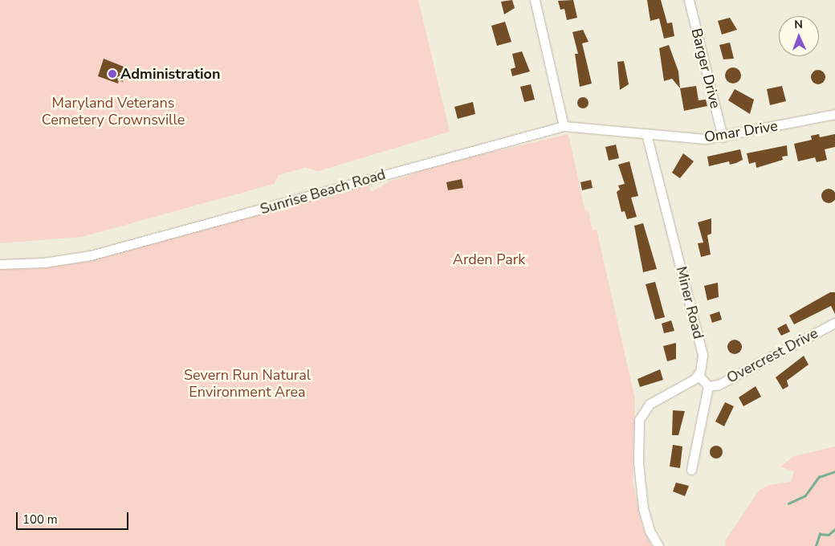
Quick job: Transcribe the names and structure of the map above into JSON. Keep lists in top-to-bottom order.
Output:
{
  "streets": {
    "street": [
      "Barger Drive",
      "Omar Drive",
      "Sunrise Beach Road",
      "Miner Road",
      "Overcrest Drive"
    ]
  },
  "crossings": [
    ["Barger Drive", "Omar Drive"],
    ["Omar Drive", "Sunrise Beach Road"],
    ["Omar Drive", "Miner Road"],
    ["Sunrise Beach Road", "Miner Road"]
  ],
  "parks": ["Maryland Veterans Cemetery Crownsville", "Arden Park", "Severn Run Natural Environment Area"],
  "places": ["Administration"],
  "scale_bar": "100 m",
  "north": "top"
}
